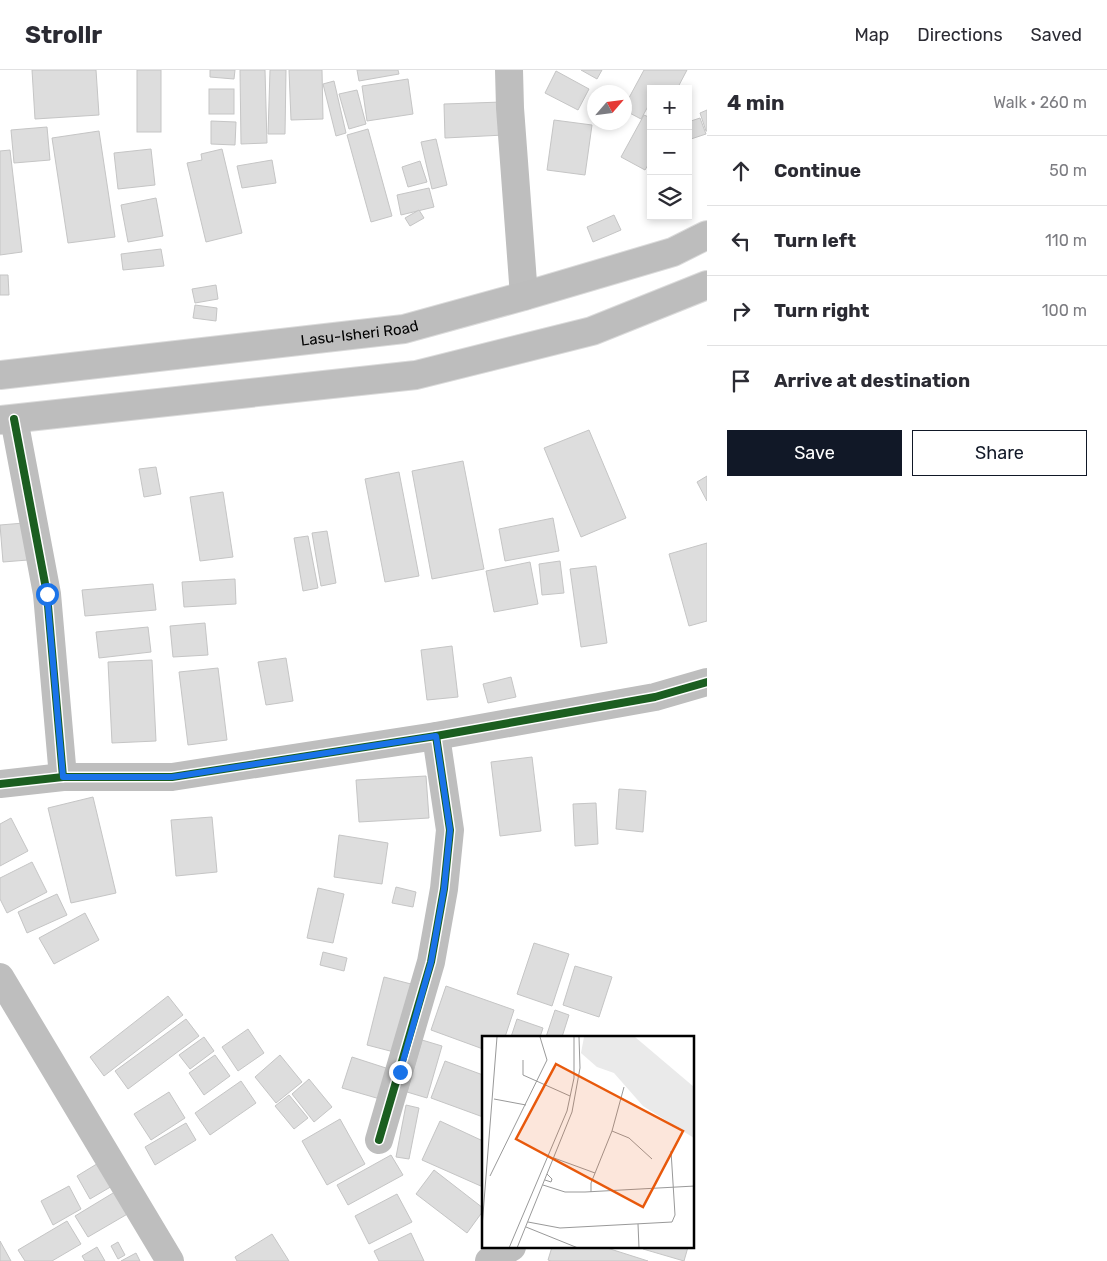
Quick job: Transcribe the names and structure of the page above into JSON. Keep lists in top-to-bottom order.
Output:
{
  "streets": {
    "main road": ["Lasu-Isheri Road"]
  },
  "north": "top right",
  "page": {
    "header": "Strollr",
    "nav": ["Map", "Directions", "Saved"],
    "heading": ["4 min", "Walk · 260 m"],
    "map_buttons": ["+", "−"],
    "list": [
      ["Continue", "50 m"],
      ["Turn left", "110 m"],
      ["Turn right", "100 m"],
      "Arrive at destination"
    ],
    "buttons": ["Save", "Share"]
  }
}
